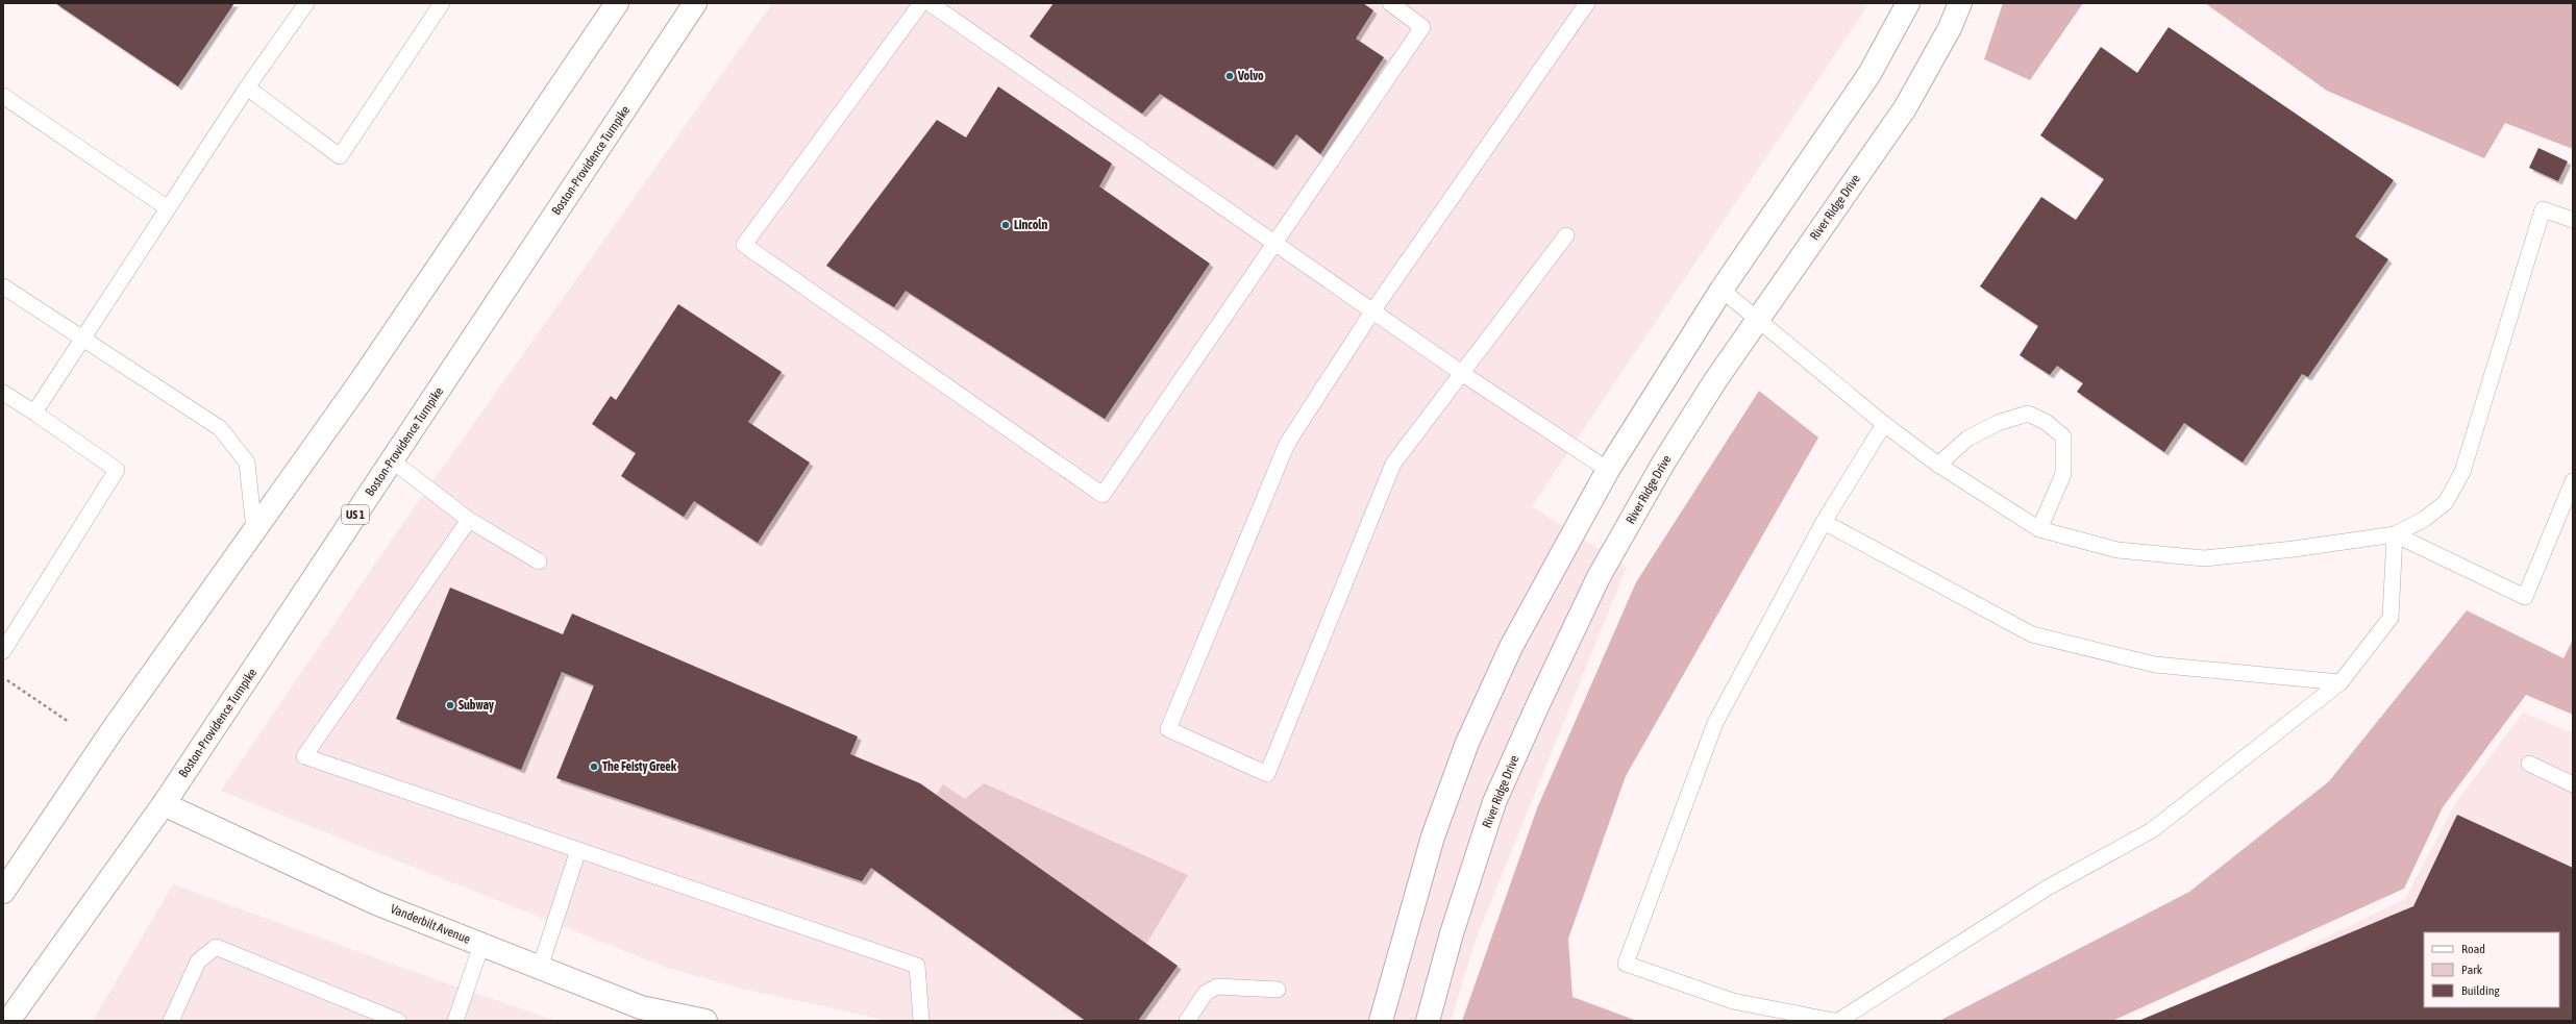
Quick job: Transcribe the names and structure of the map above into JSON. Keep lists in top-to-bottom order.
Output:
{
  "streets": {
    "street": [
      "Boston-Providence Turnpike",
      "River Ridge Drive",
      "US 1",
      "Vanderbilt Avenue"
    ]
  },
  "crossings": [
    ["Boston-Providence Turnpike", "Vanderbilt Avenue"]
  ],
  "places": [
    "Volvo",
    "Lincoln",
    "Subway",
    "The Feisty Greek"
  ],
  "legend": ["Road", "Park", "Building"]
}
